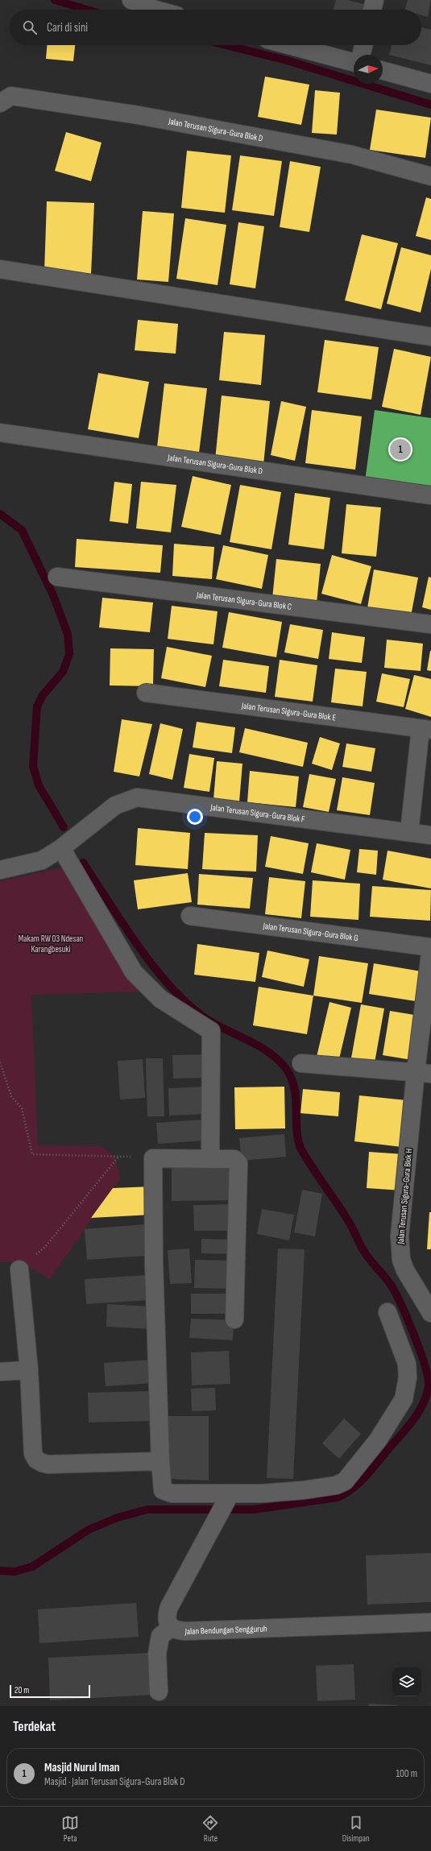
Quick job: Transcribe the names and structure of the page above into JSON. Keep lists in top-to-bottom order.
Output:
{
  "streets": {
    "street": [
      "Jalan Terusan Sigura-Gura Blok D",
      "Jalan Terusan Sigura-Gura Blok C",
      "Jalan Terusan Sigura-Gura Blok E",
      "Jalan Terusan Sigura-Gura Blok F",
      "Jalan Terusan Sigura-Gura Blok G",
      "Jalan Terusan Sigura-Gura Blok H",
      "Jalan Bendungan Sengguruh"
    ]
  },
  "crossings": [
    ["Jalan Terusan Sigura-Gura Blok G", "Jalan Terusan Sigura-Gura Blok H"]
  ],
  "parks": ["Makam RW 03 Ndesan Karangbesuki"],
  "scale_bar": "20 m",
  "north": "right",
  "page": {
    "search": "Cari di sini",
    "pins": "1",
    "scale": "20 m",
    "heading": "Terdekat",
    "list": [
      {
        "mark": "1",
        "name": "Masjid Nurul Iman",
        "note": "Masjid · Jalan Terusan Sigura-Gura Blok D",
        "value": "100 m"
      }
    ],
    "nav": ["Peta", "Rute", "Disimpan"]
  }
}
